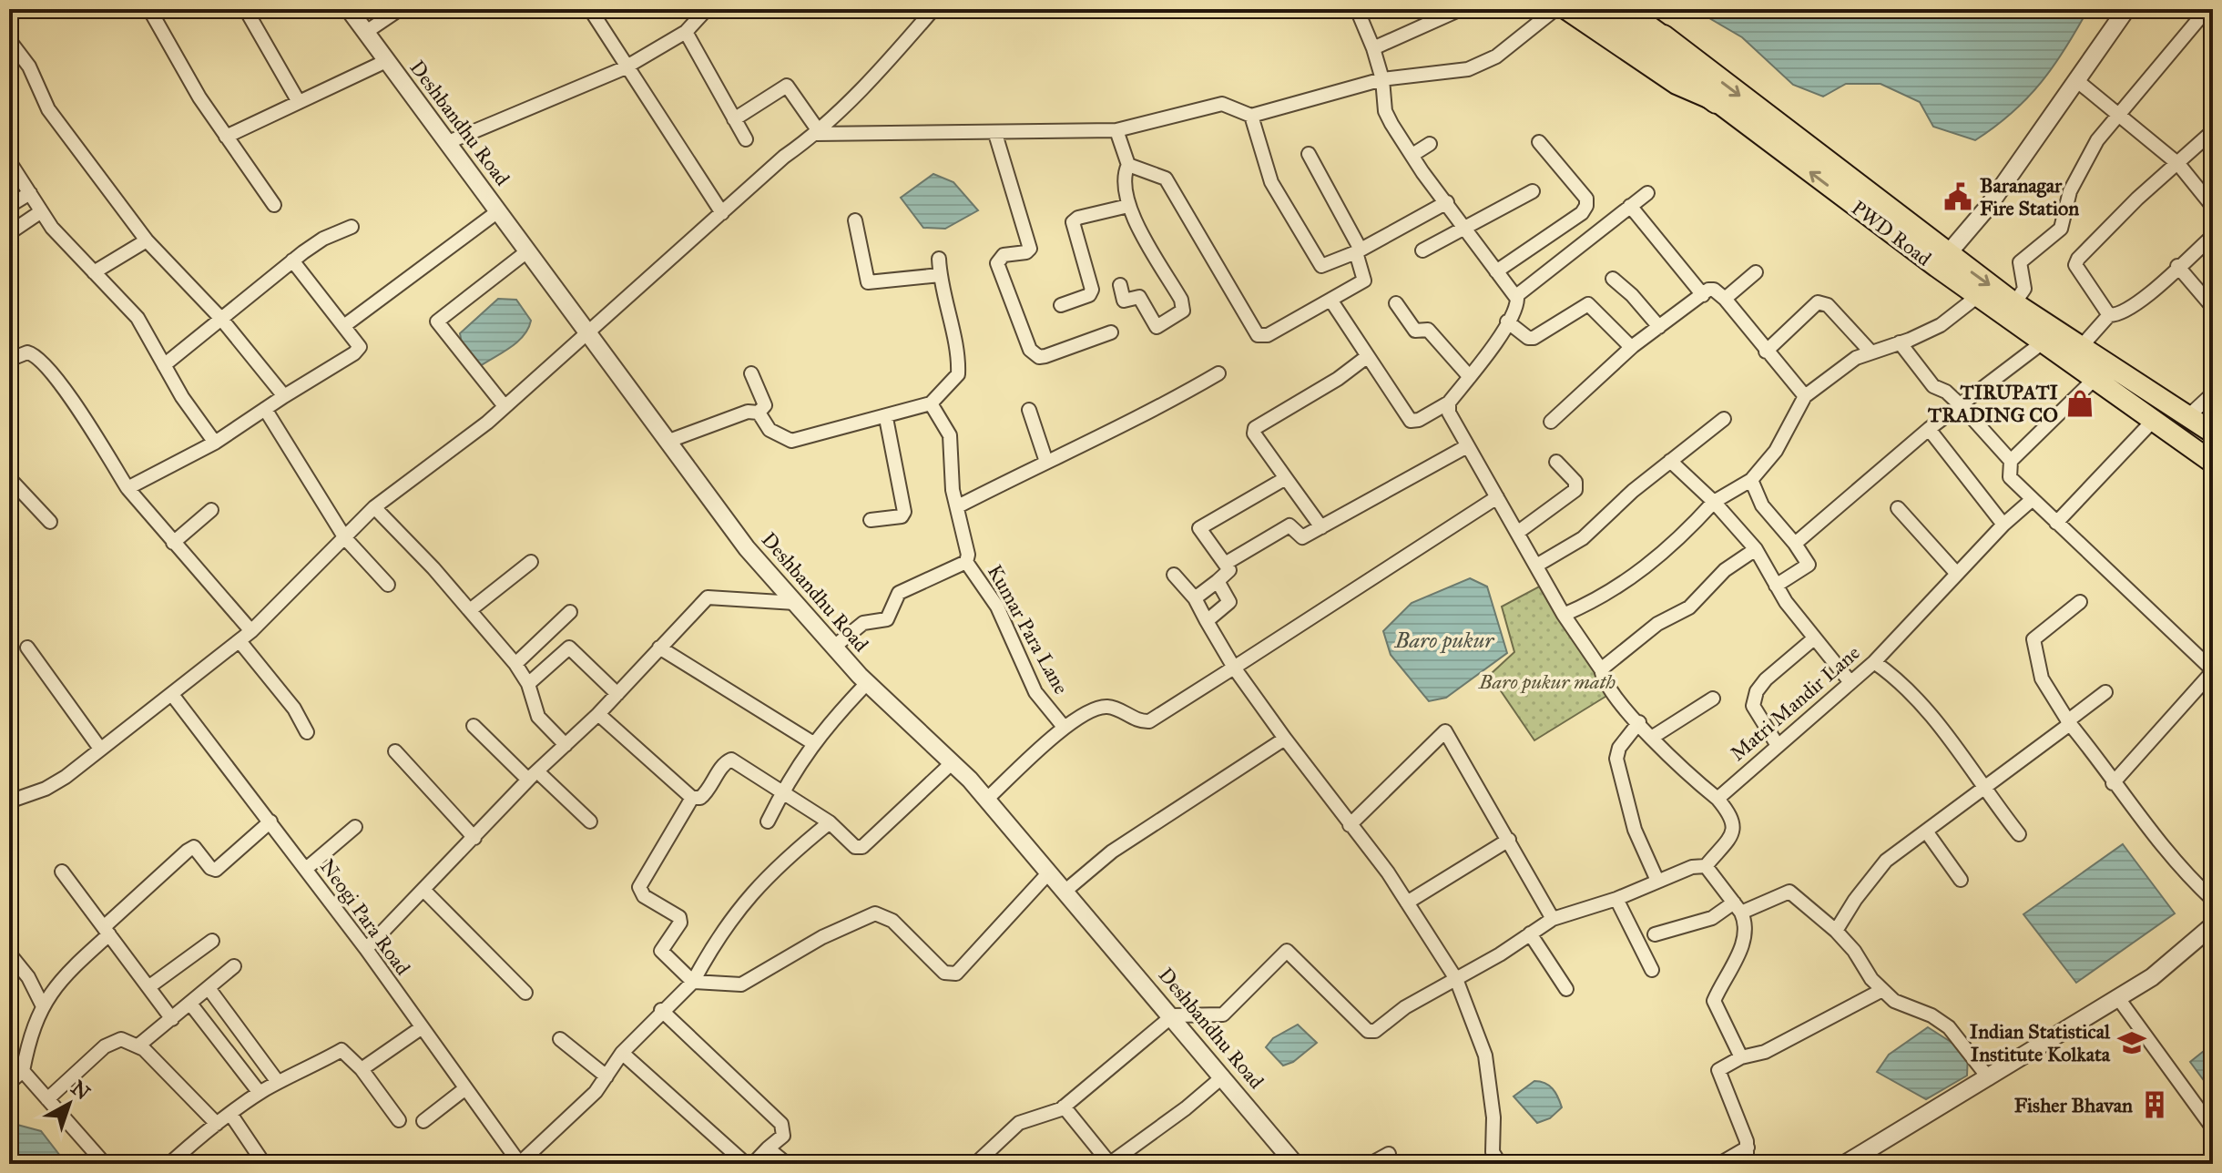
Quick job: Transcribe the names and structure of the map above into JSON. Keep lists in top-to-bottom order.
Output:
{
  "streets": {
    "main road": ["PWD Road"],
    "street": [
      "Deshbandhu Road",
      "Kumar Para Lane",
      "Matri Mandir Lane",
      "Neogi Para Road"
    ]
  },
  "water": ["Baro pukur"],
  "parks": ["Baro pukur math"],
  "places": {
    "public building": ["Baranagar Fire Station"],
    "shop": ["TIRUPATI TRADING CO"],
    "school or university": ["Indian Statistical Institute Kolkata"],
    "building": ["Fisher Bhavan"]
  },
  "north": "top right"
}
